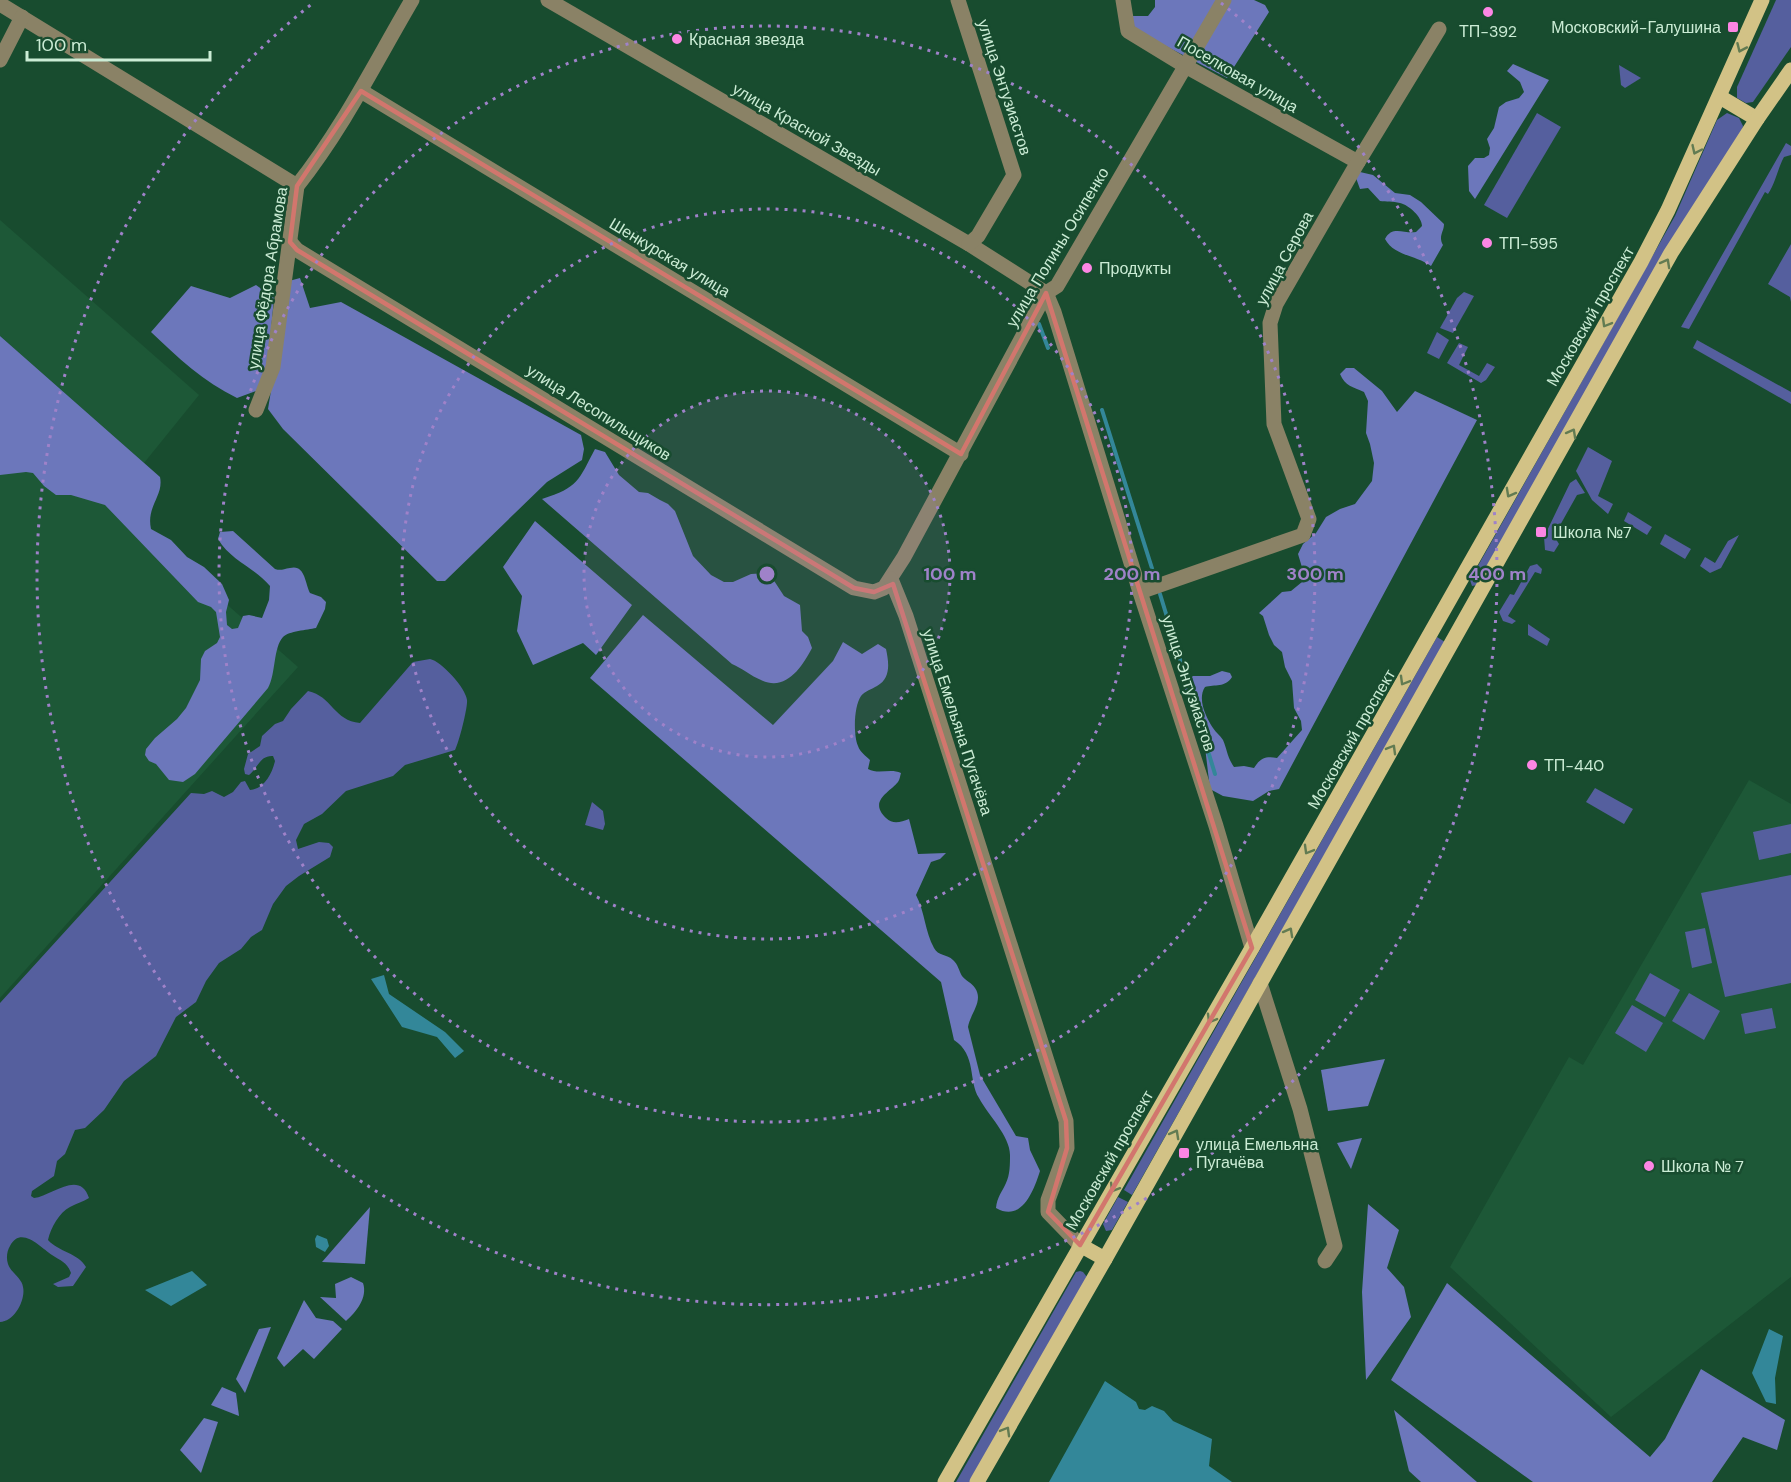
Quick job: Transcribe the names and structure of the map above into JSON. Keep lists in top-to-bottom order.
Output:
{
  "streets": {
    "main road": ["Московский проспект"],
    "street": [
      "Поселковая улица",
      "улица Энтузиастов",
      "улица Красной Звезды",
      "улица Полины Осипенко",
      "Шенкурская улица",
      "улица Серова",
      "улица Фёдора Абрамова",
      "улица Лесопильщиков",
      "улица Емельяна Пугачёва"
    ]
  },
  "crossings": [
    ["Поселковая улица", "улица Полины Осипенко"],
    ["Поселковая улица", "улица Серова"],
    ["улица Энтузиастов", "улица Красной Звезды"],
    ["улица Энтузиастов", "улица Полины Осипенко"],
    ["улица Энтузиастов", "улица Серова"],
    ["улица Энтузиастов", "Московский проспект"],
    ["улица Красной Звезды", "улица Полины Осипенко"],
    ["улица Полины Осипенко", "Шенкурская улица"],
    ["улица Полины Осипенко", "улица Лесопильщиков"],
    ["улица Полины Осипенко", "улица Емельяна Пугачёва"],
    ["Шенкурская улица", "улица Фёдора Абрамова"],
    ["улица Фёдора Абрамова", "улица Лесопильщиков"],
    ["Московский проспект", "улица Емельяна Пугачёва"],
    ["улица Лесопильщиков", "улица Емельяна Пугачёва"]
  ],
  "places": {
    "other": [
      "ТП-392",
      "Красная звезда",
      "ТП-595",
      "Продукты",
      "ТП-440",
      "Школа № 7"
    ],
    "transit": ["Московский-Галушина", "Школа №7", "улица Емельяна Пугачёва"]
  },
  "scale_bar": "100 m",
  "rings": [
    "100 m",
    "200 m",
    "300 m",
    "400 m"
  ]
}
